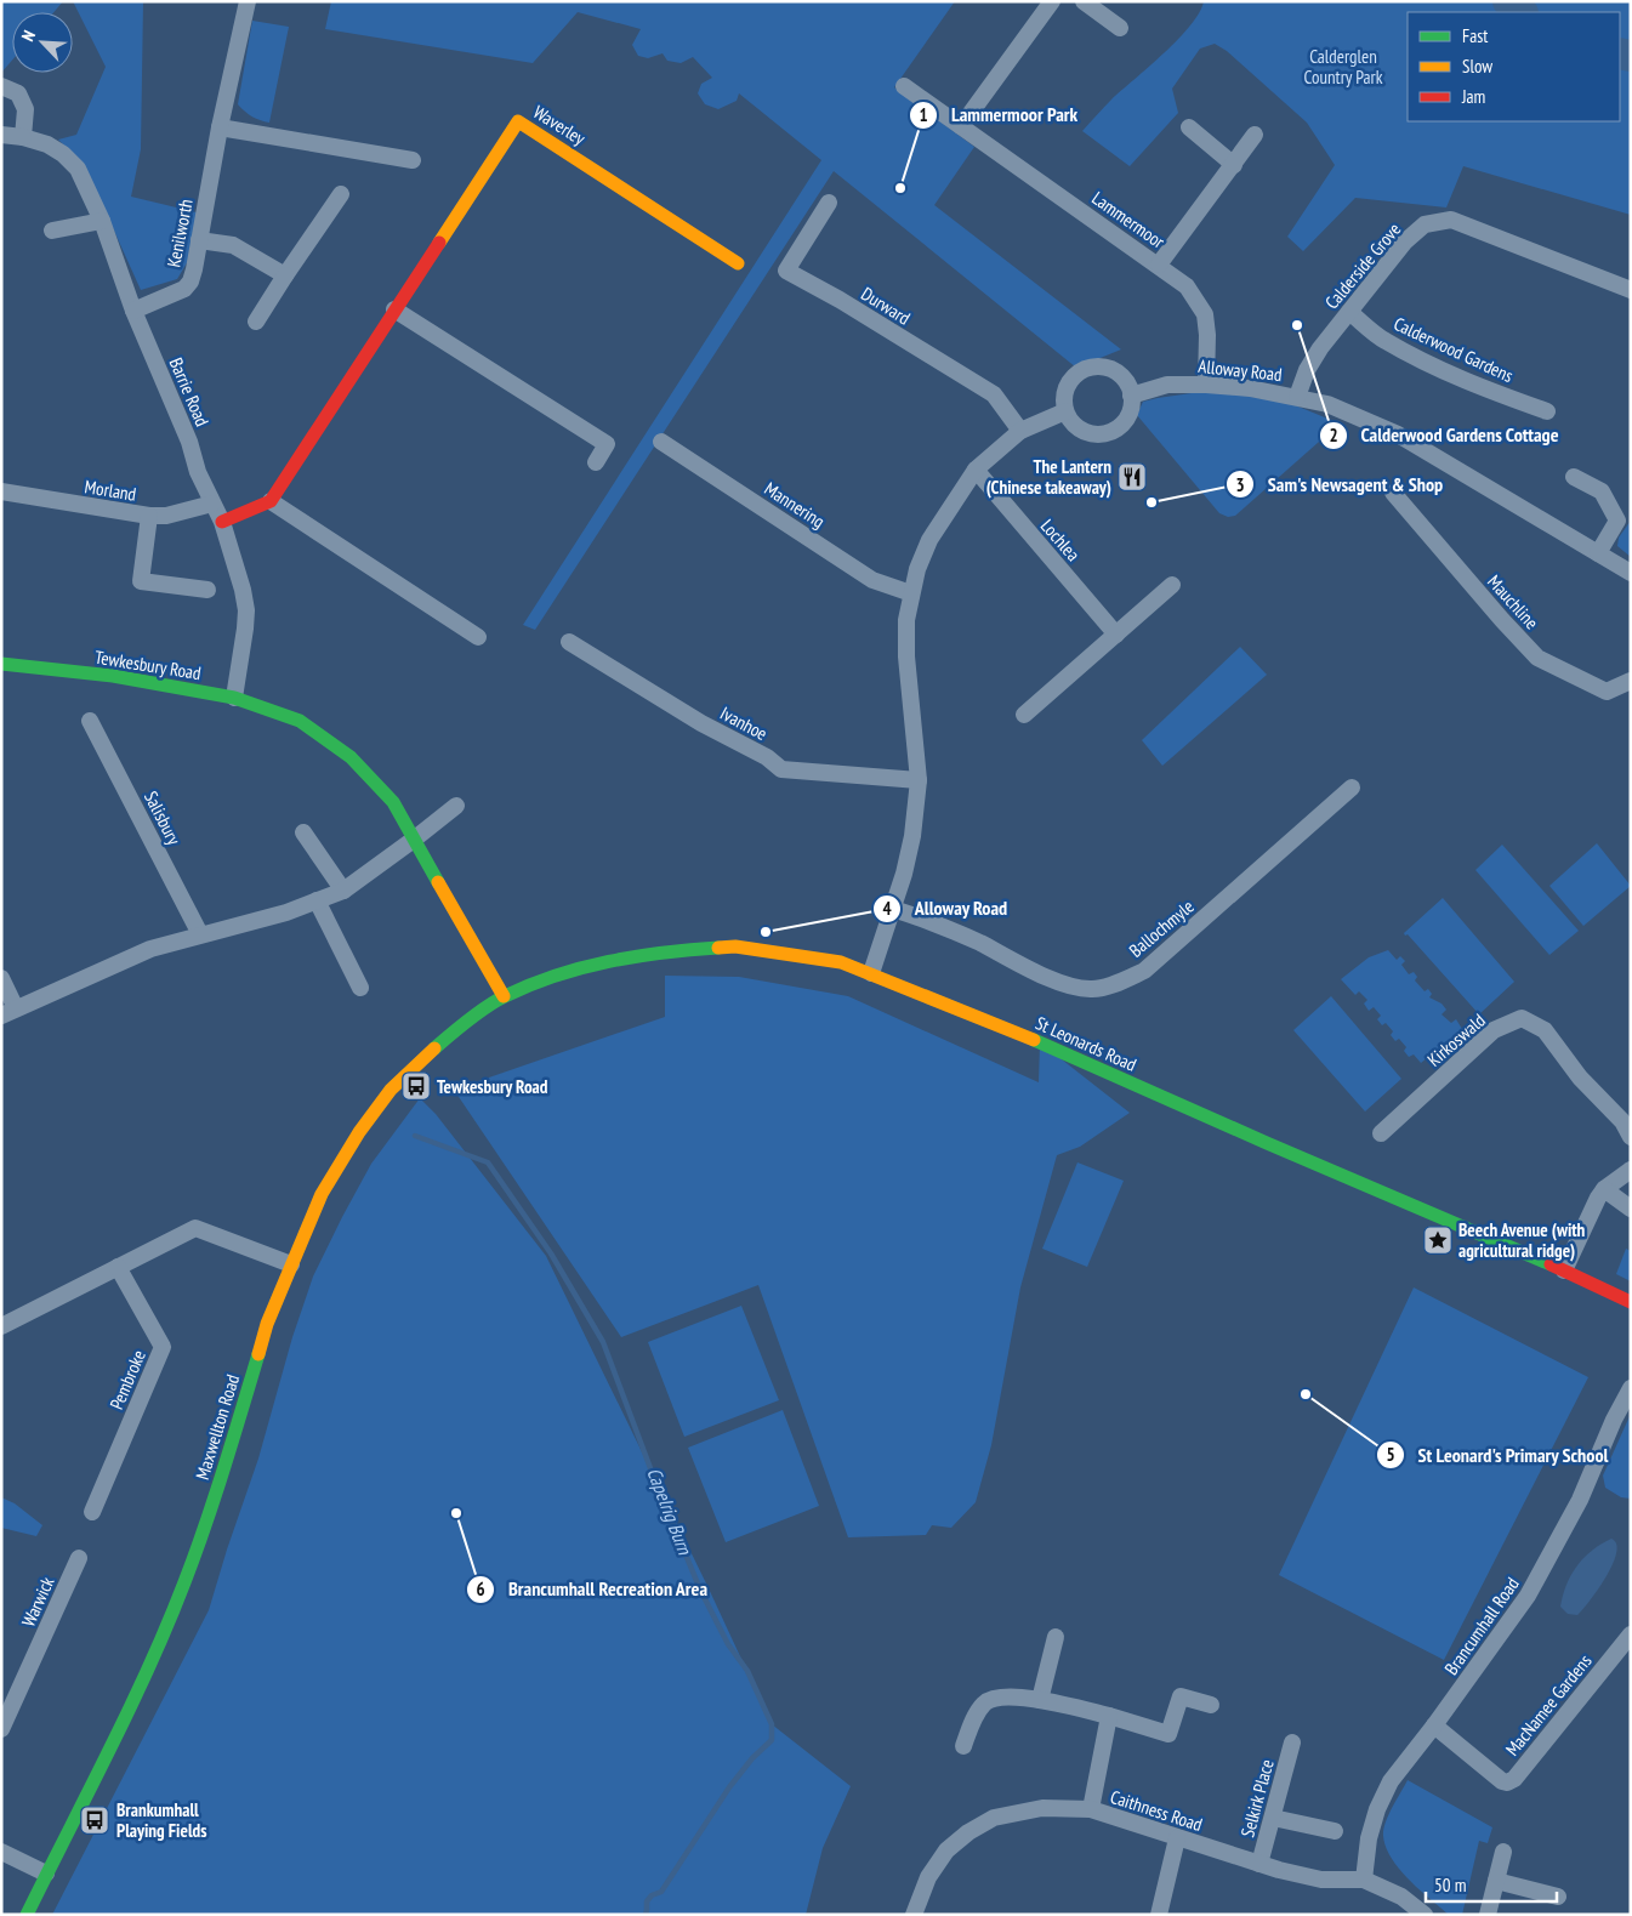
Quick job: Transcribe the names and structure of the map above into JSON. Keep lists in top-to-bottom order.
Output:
{
  "streets": {
    "street": [
      "Waverley",
      "Lammermoor",
      "Kenilworth",
      "Calderside Grove",
      "Durward",
      "Calderwood Gardens",
      "Alloway Road",
      "Barrie Road",
      "Morland",
      "Mannering",
      "Lochlea",
      "Mauchline",
      "Tewkesbury Road",
      "Ivanhoe",
      "Salisbury",
      "Ballochmyle",
      "Kirkoswald",
      "St Leonards Road",
      "Pembroke",
      "Maxwellton Road",
      "Warwick",
      "Brancumhall Road",
      "MacNamee Gardens",
      "Selkirk Place",
      "Caithness Road"
    ]
  },
  "crossings": [
    ["Lammermoor", "Alloway Road"],
    ["Kenilworth", "Barrie Road"],
    ["Calderside Grove", "Calderwood Gardens"],
    ["Calderside Grove", "Alloway Road"],
    ["Barrie Road", "Morland"],
    ["Barrie Road", "Tewkesbury Road"],
    ["Tewkesbury Road", "St Leonards Road"],
    ["Tewkesbury Road", "Maxwellton Road"],
    ["St Leonards Road", "Maxwellton Road"],
    ["Brancumhall Road", "MacNamee Gardens"],
    ["Brancumhall Road", "Caithness Road"],
    ["Selkirk Place", "Caithness Road"]
  ],
  "water": ["Capelrig Burn"],
  "parks": ["Calderglen Country Park"],
  "places": {
    "other": [
      "Lammermoor Park",
      "Calderwood Gardens Cottage",
      "Sam's Newsagent & Shop",
      "Alloway Road",
      "St Leonard's Primary School",
      "Brancumhall Recreation Area"
    ],
    "restaurant": ["The Lantern (Chinese takeaway)"],
    "bus stop": ["Tewkesbury Road", "Brankumhall Playing Fields"],
    "place": ["Beech Avenue (with agricultural ridge)"]
  },
  "legend": ["Fast", "Slow", "Jam"],
  "scale_bar": "50 m",
  "north": "top left"
}
